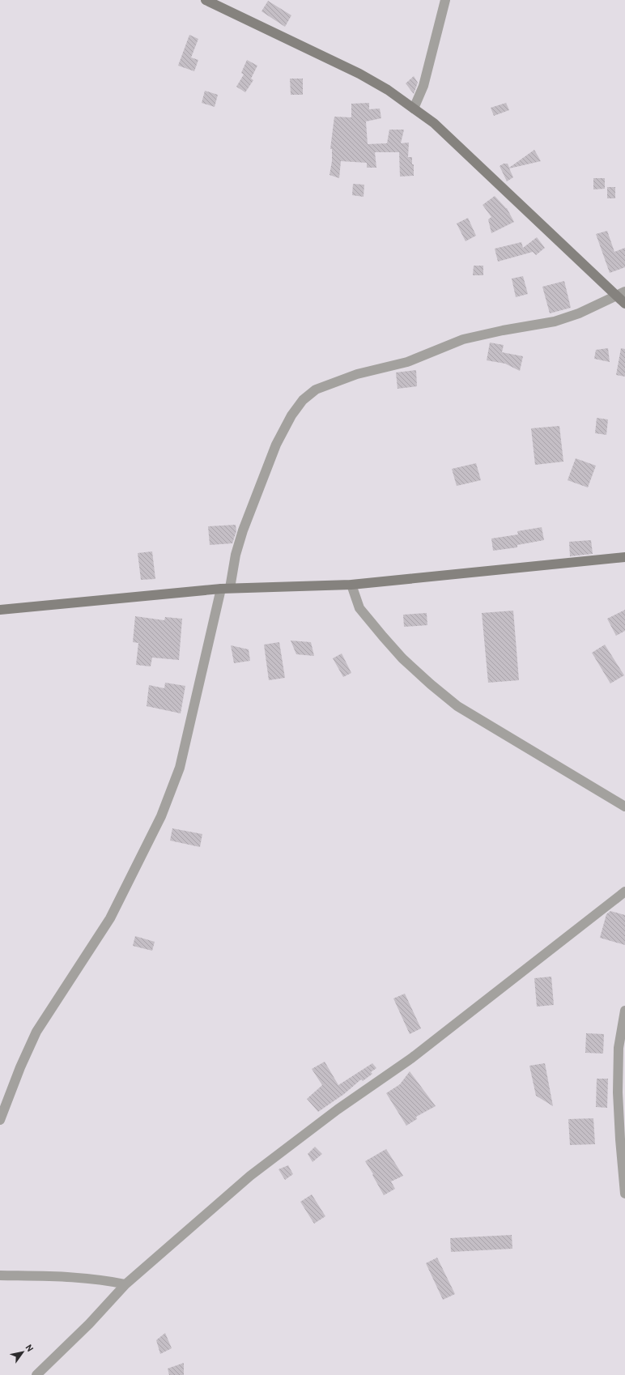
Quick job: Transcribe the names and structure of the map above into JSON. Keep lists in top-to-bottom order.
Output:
{
  "north": "top right"
}
